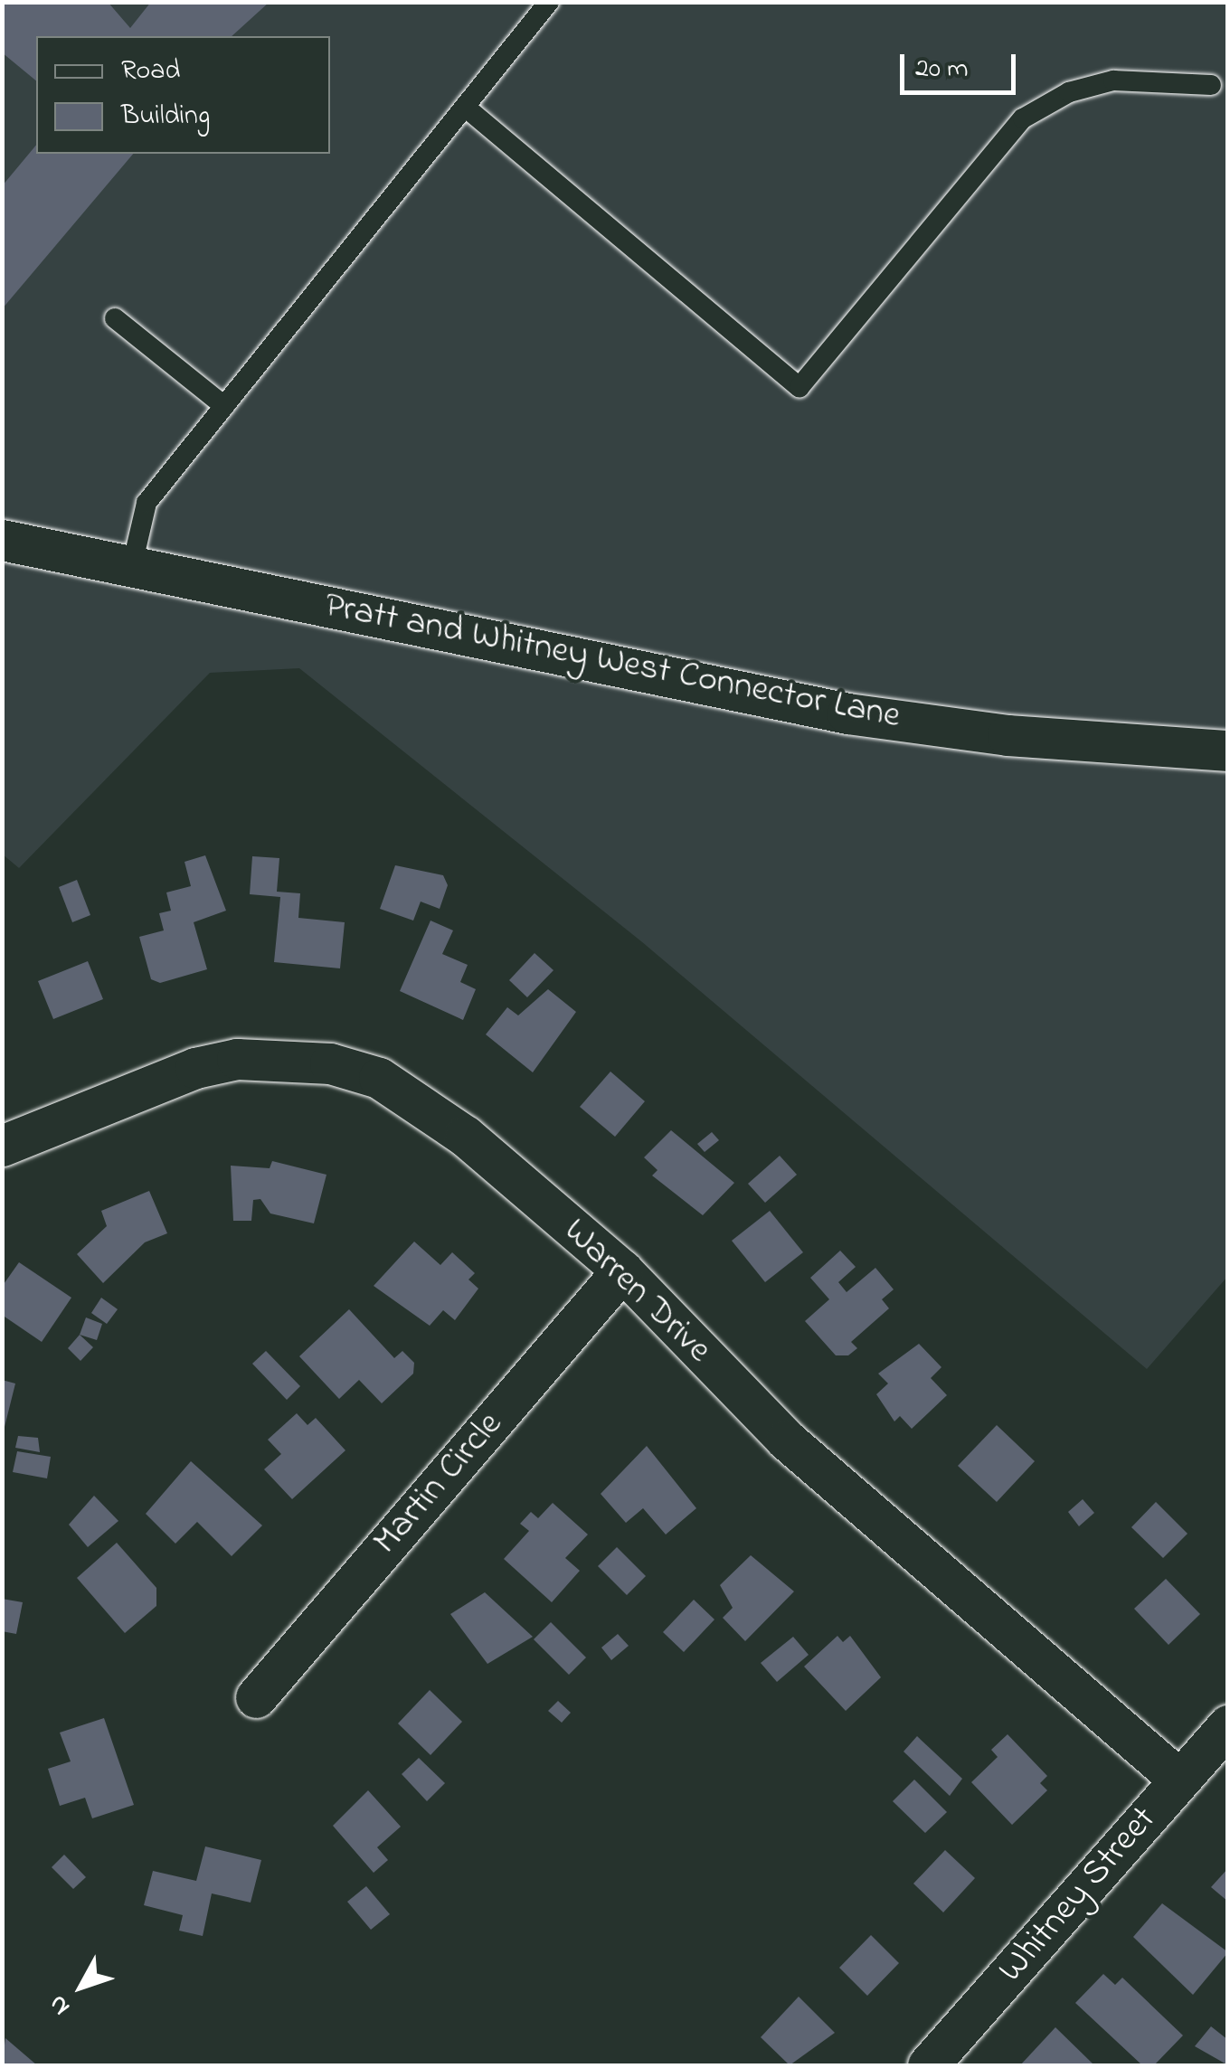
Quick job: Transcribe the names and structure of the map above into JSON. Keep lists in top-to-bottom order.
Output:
{
  "streets": {
    "street": [
      "Pratt and Whitney West Connector Lane",
      "Warren Drive",
      "Martin Circle",
      "Whitney Street"
    ]
  },
  "crossings": [
    ["Warren Drive", "Martin Circle"],
    ["Warren Drive", "Whitney Street"]
  ],
  "legend": ["Road", "Building"],
  "scale_bar": "20 m",
  "north": "bottom left"
}
